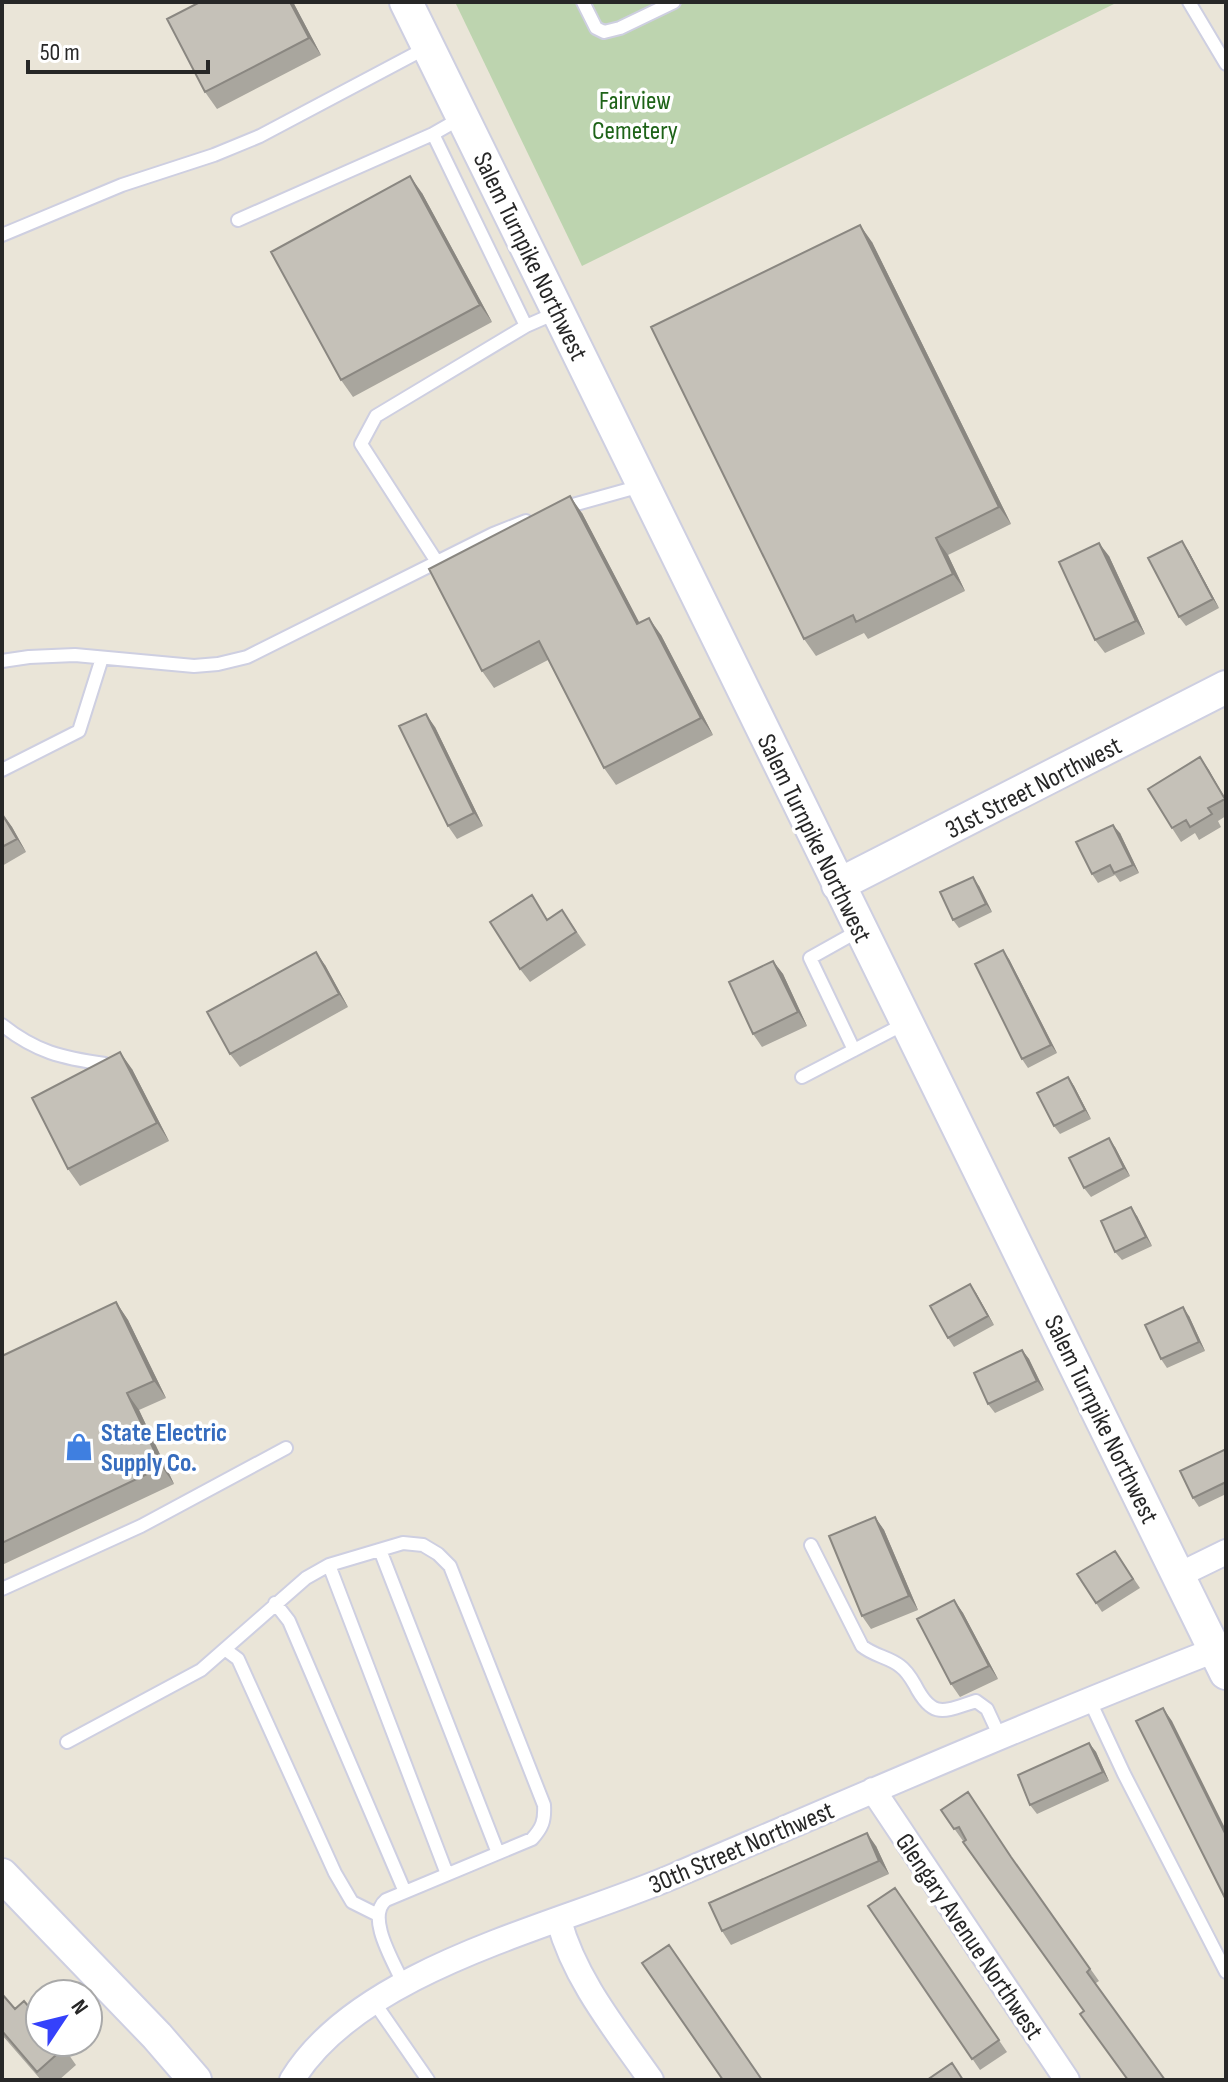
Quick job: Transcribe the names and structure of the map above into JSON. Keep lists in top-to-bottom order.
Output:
{
  "streets": {
    "street": [
      "Salem Turnpike Northwest",
      "31st Street Northwest",
      "30th Street Northwest",
      "Glengary Avenue Northwest"
    ]
  },
  "crossings": [
    ["Salem Turnpike Northwest", "31st Street Northwest"],
    ["Salem Turnpike Northwest", "30th Street Northwest"],
    ["30th Street Northwest", "Glengary Avenue Northwest"]
  ],
  "parks": ["Fairview Cemetery"],
  "places": {
    "shop": ["State Electric Supply Co."]
  },
  "scale_bar": "50 m",
  "north": "top right"
}
